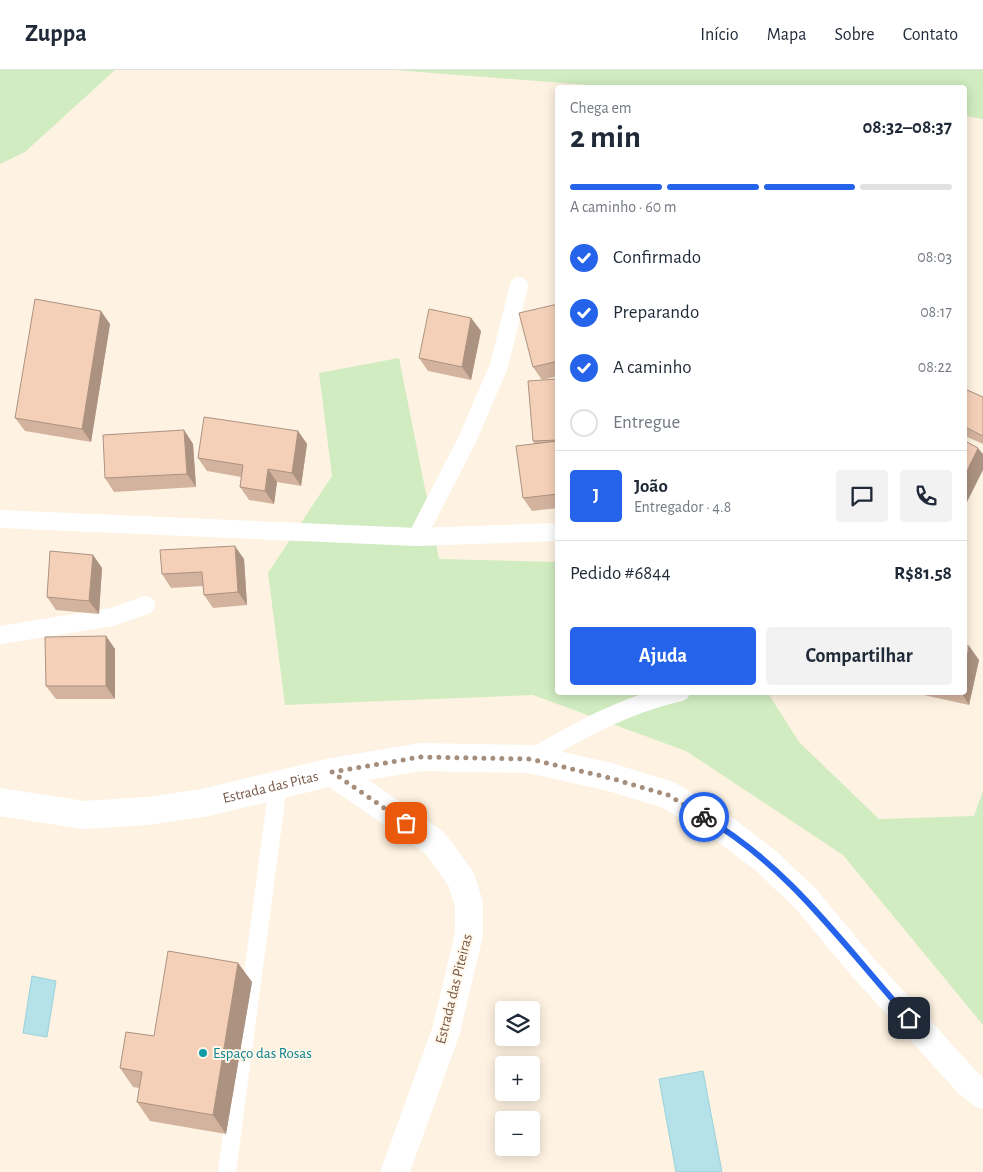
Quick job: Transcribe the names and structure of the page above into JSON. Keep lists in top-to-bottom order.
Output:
{
  "streets": {
    "street": ["Estrada das Pitas", "Estrada das Piteiras"]
  },
  "crossings": [
    ["Estrada das Pitas", "Estrada das Piteiras"]
  ],
  "places": ["Espaço das Rosas"],
  "page": {
    "header": "Zuppa",
    "nav": [
      "Início",
      "Mapa",
      "Sobre",
      "Contato"
    ],
    "heading": ["2 min", "Chega em", "08:32–08:37"],
    "panel": [
      "João",
      "Entregador · 4.8",
      "Pedido #6844",
      "R$81.58"
    ],
    "bar": "A caminho · 60 m",
    "list": [
      ["Confirmado", "08:03"],
      ["Preparando", "08:17"],
      ["A caminho", "08:22"],
      "Entregue"
    ],
    "round": "J",
    "buttons": ["Ajuda", "Compartilhar"],
    "map_buttons": ["+", "−"]
  }
}
